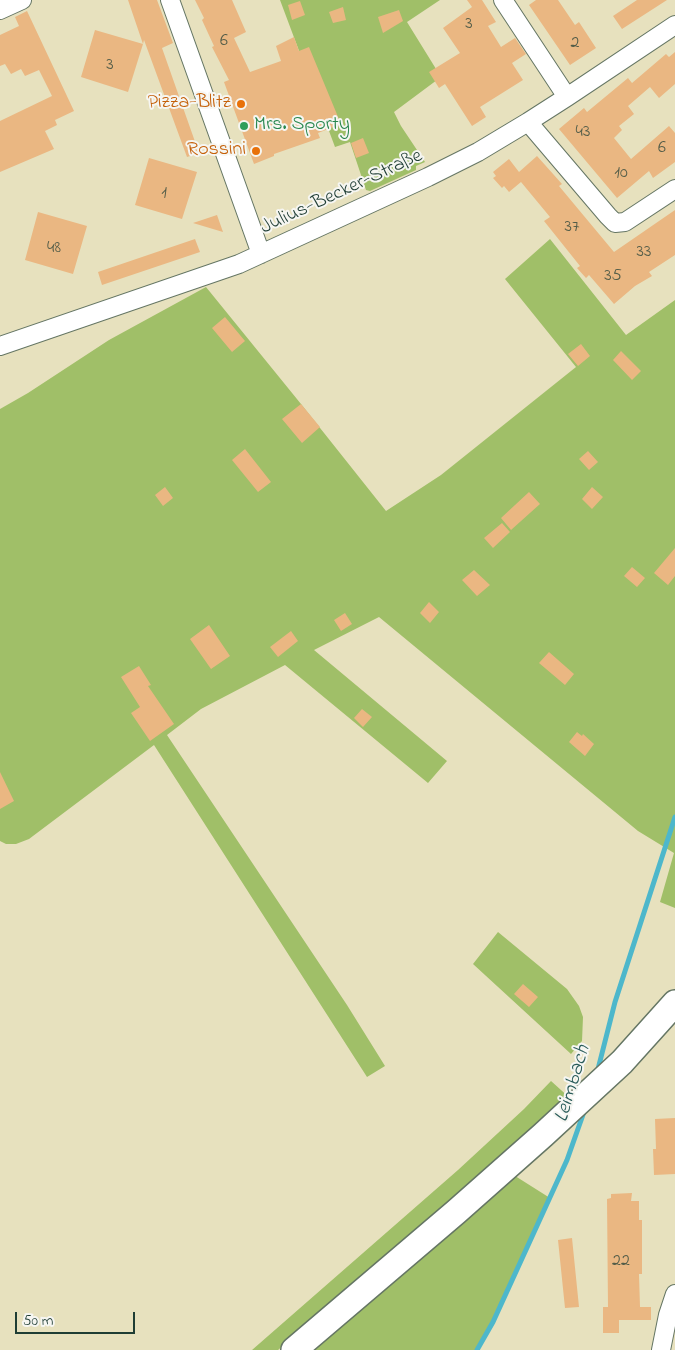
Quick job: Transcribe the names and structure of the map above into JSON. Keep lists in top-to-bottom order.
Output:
{
  "streets": {
    "street": ["Julius-Becker-Straße"]
  },
  "water": ["Leimbach"],
  "places": ["Pizza-Blitz", "Mrs. Sporty", "Rossini"],
  "house_numbers": [
    "3",
    "6",
    "2",
    "3",
    "43",
    "6",
    "10",
    "1",
    "37",
    "48",
    "33",
    "35",
    "22"
  ],
  "scale_bar": "50 m"
}
